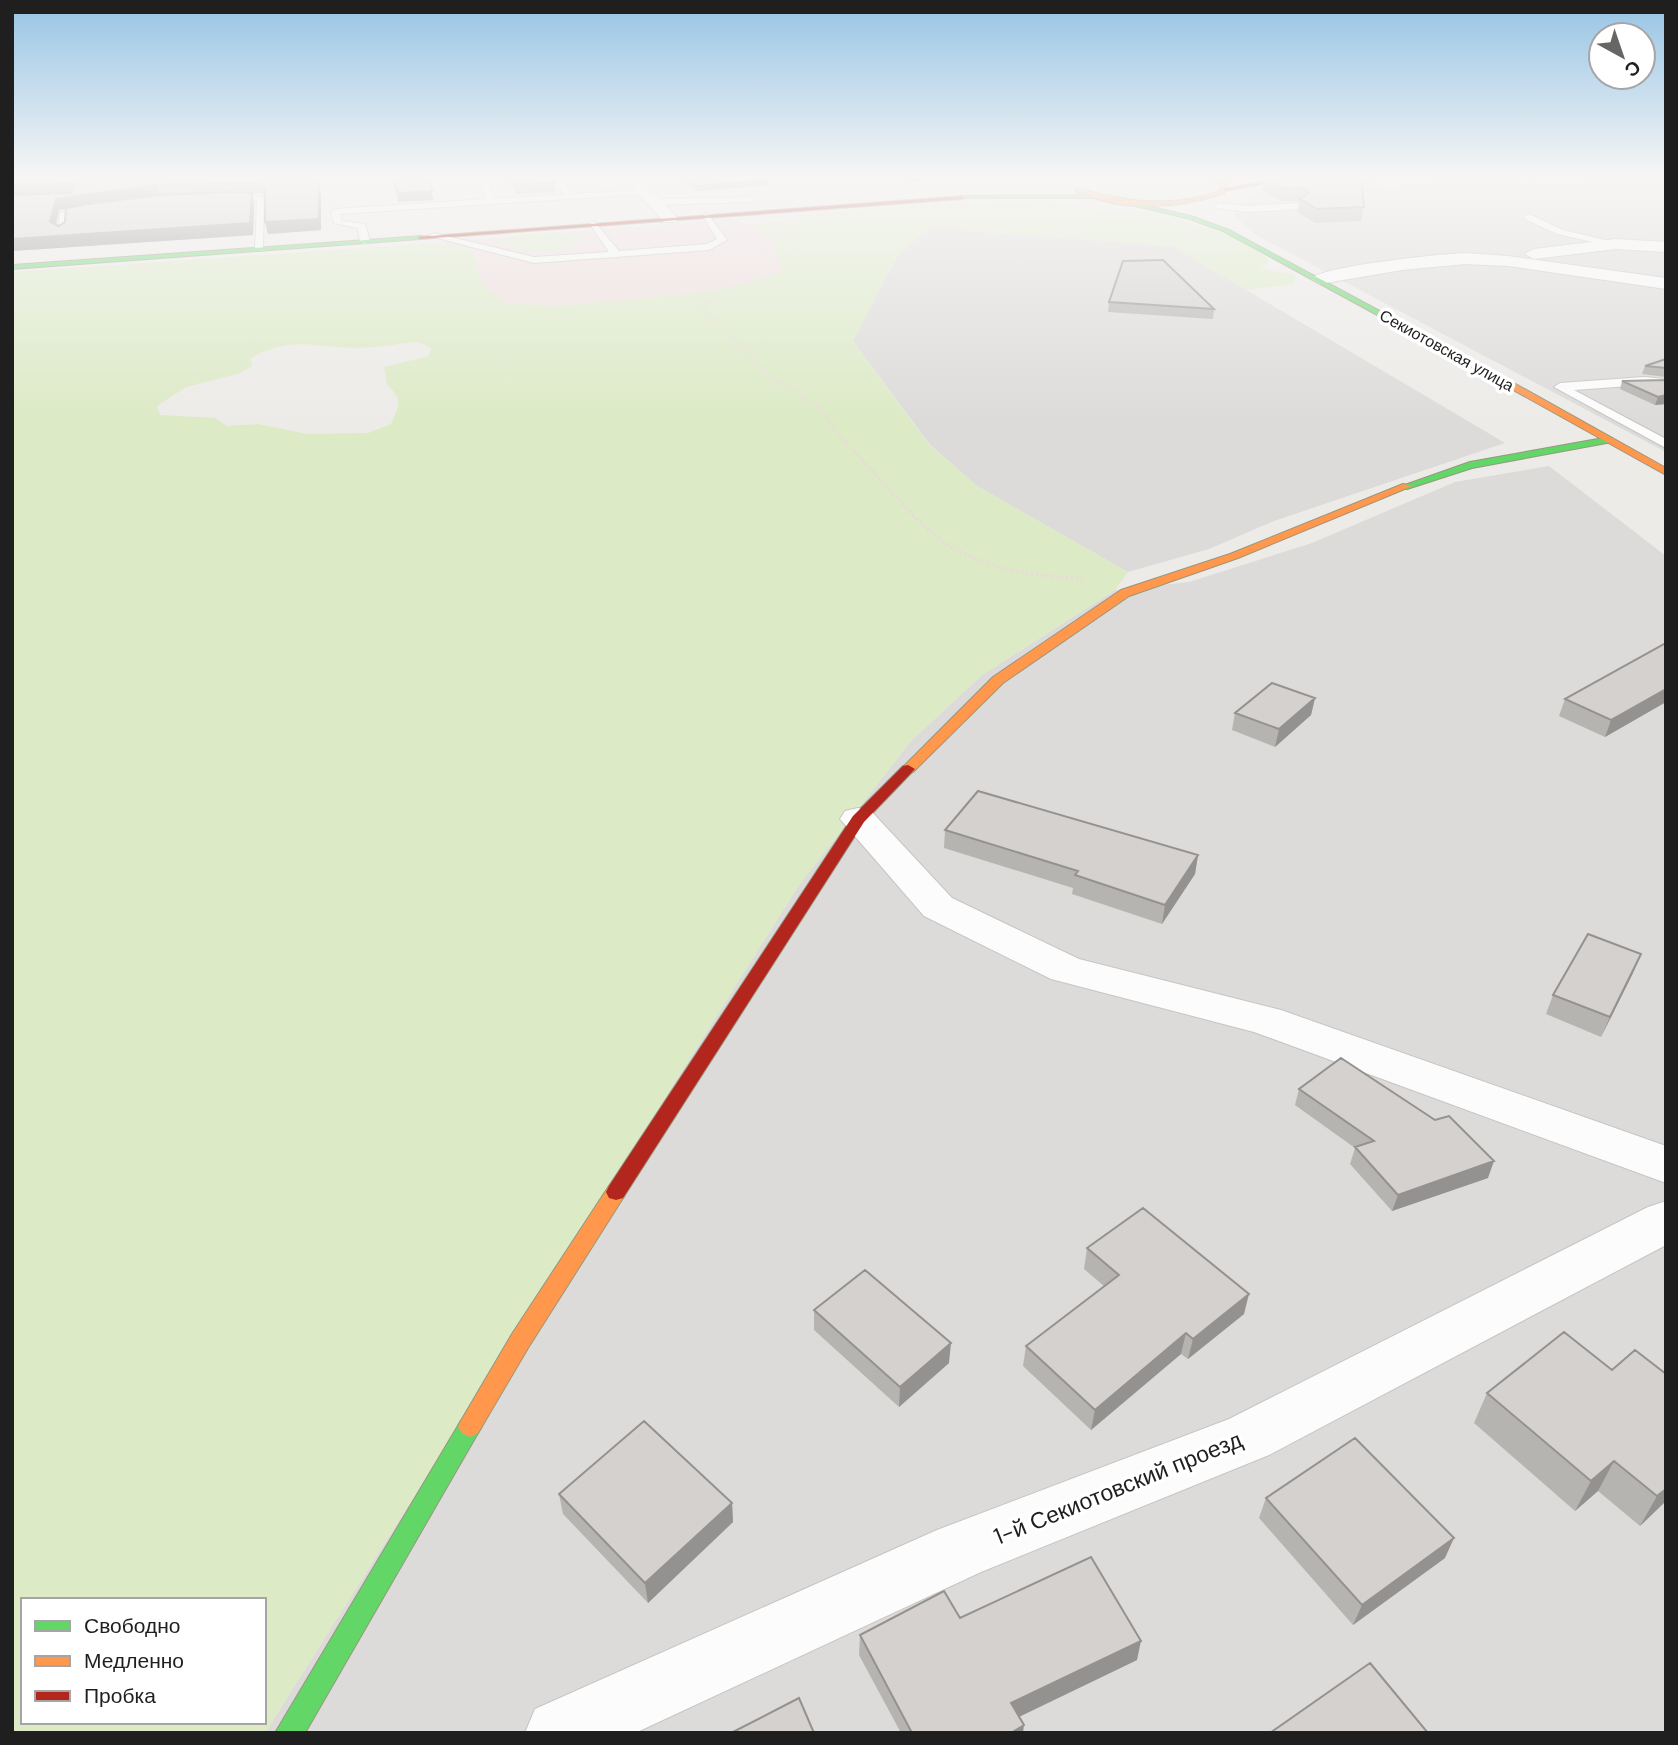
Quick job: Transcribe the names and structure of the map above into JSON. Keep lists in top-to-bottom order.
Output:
{
  "streets": {
    "main road": ["Секиотовская улица"],
    "street": ["1-й Секиотовский проезд"]
  },
  "legend": ["Свободно", "Медленно", "Пробка"],
  "north": "bottom right"
}
